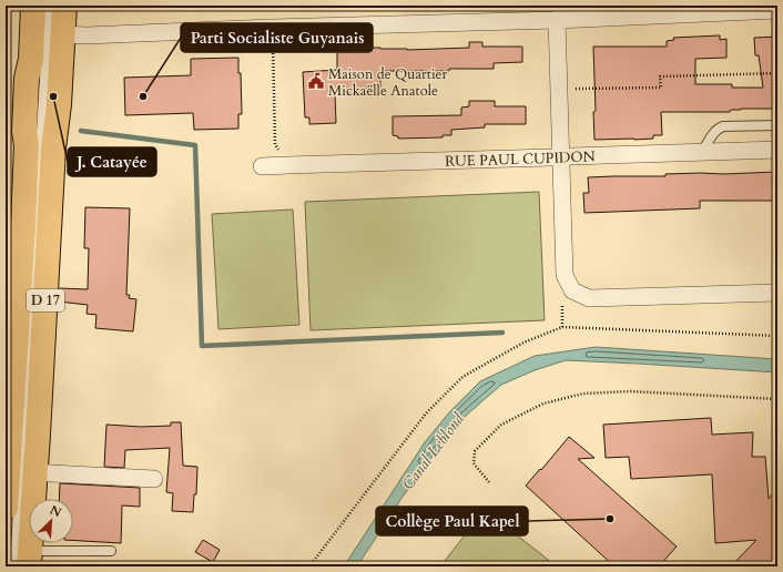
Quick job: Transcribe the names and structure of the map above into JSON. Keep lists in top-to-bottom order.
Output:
{
  "streets": {
    "main road": ["D 17"],
    "street": ["RUE PAUL CUPIDON"]
  },
  "water": ["Canal Leblond"],
  "places": {
    "public building": ["Maison de Quartier Mickaëlle Anatole"],
    "other": ["J. Catayée", "Parti Socialiste Guyanais", "Collège Paul Kapel"]
  },
  "north": "top right"
}
